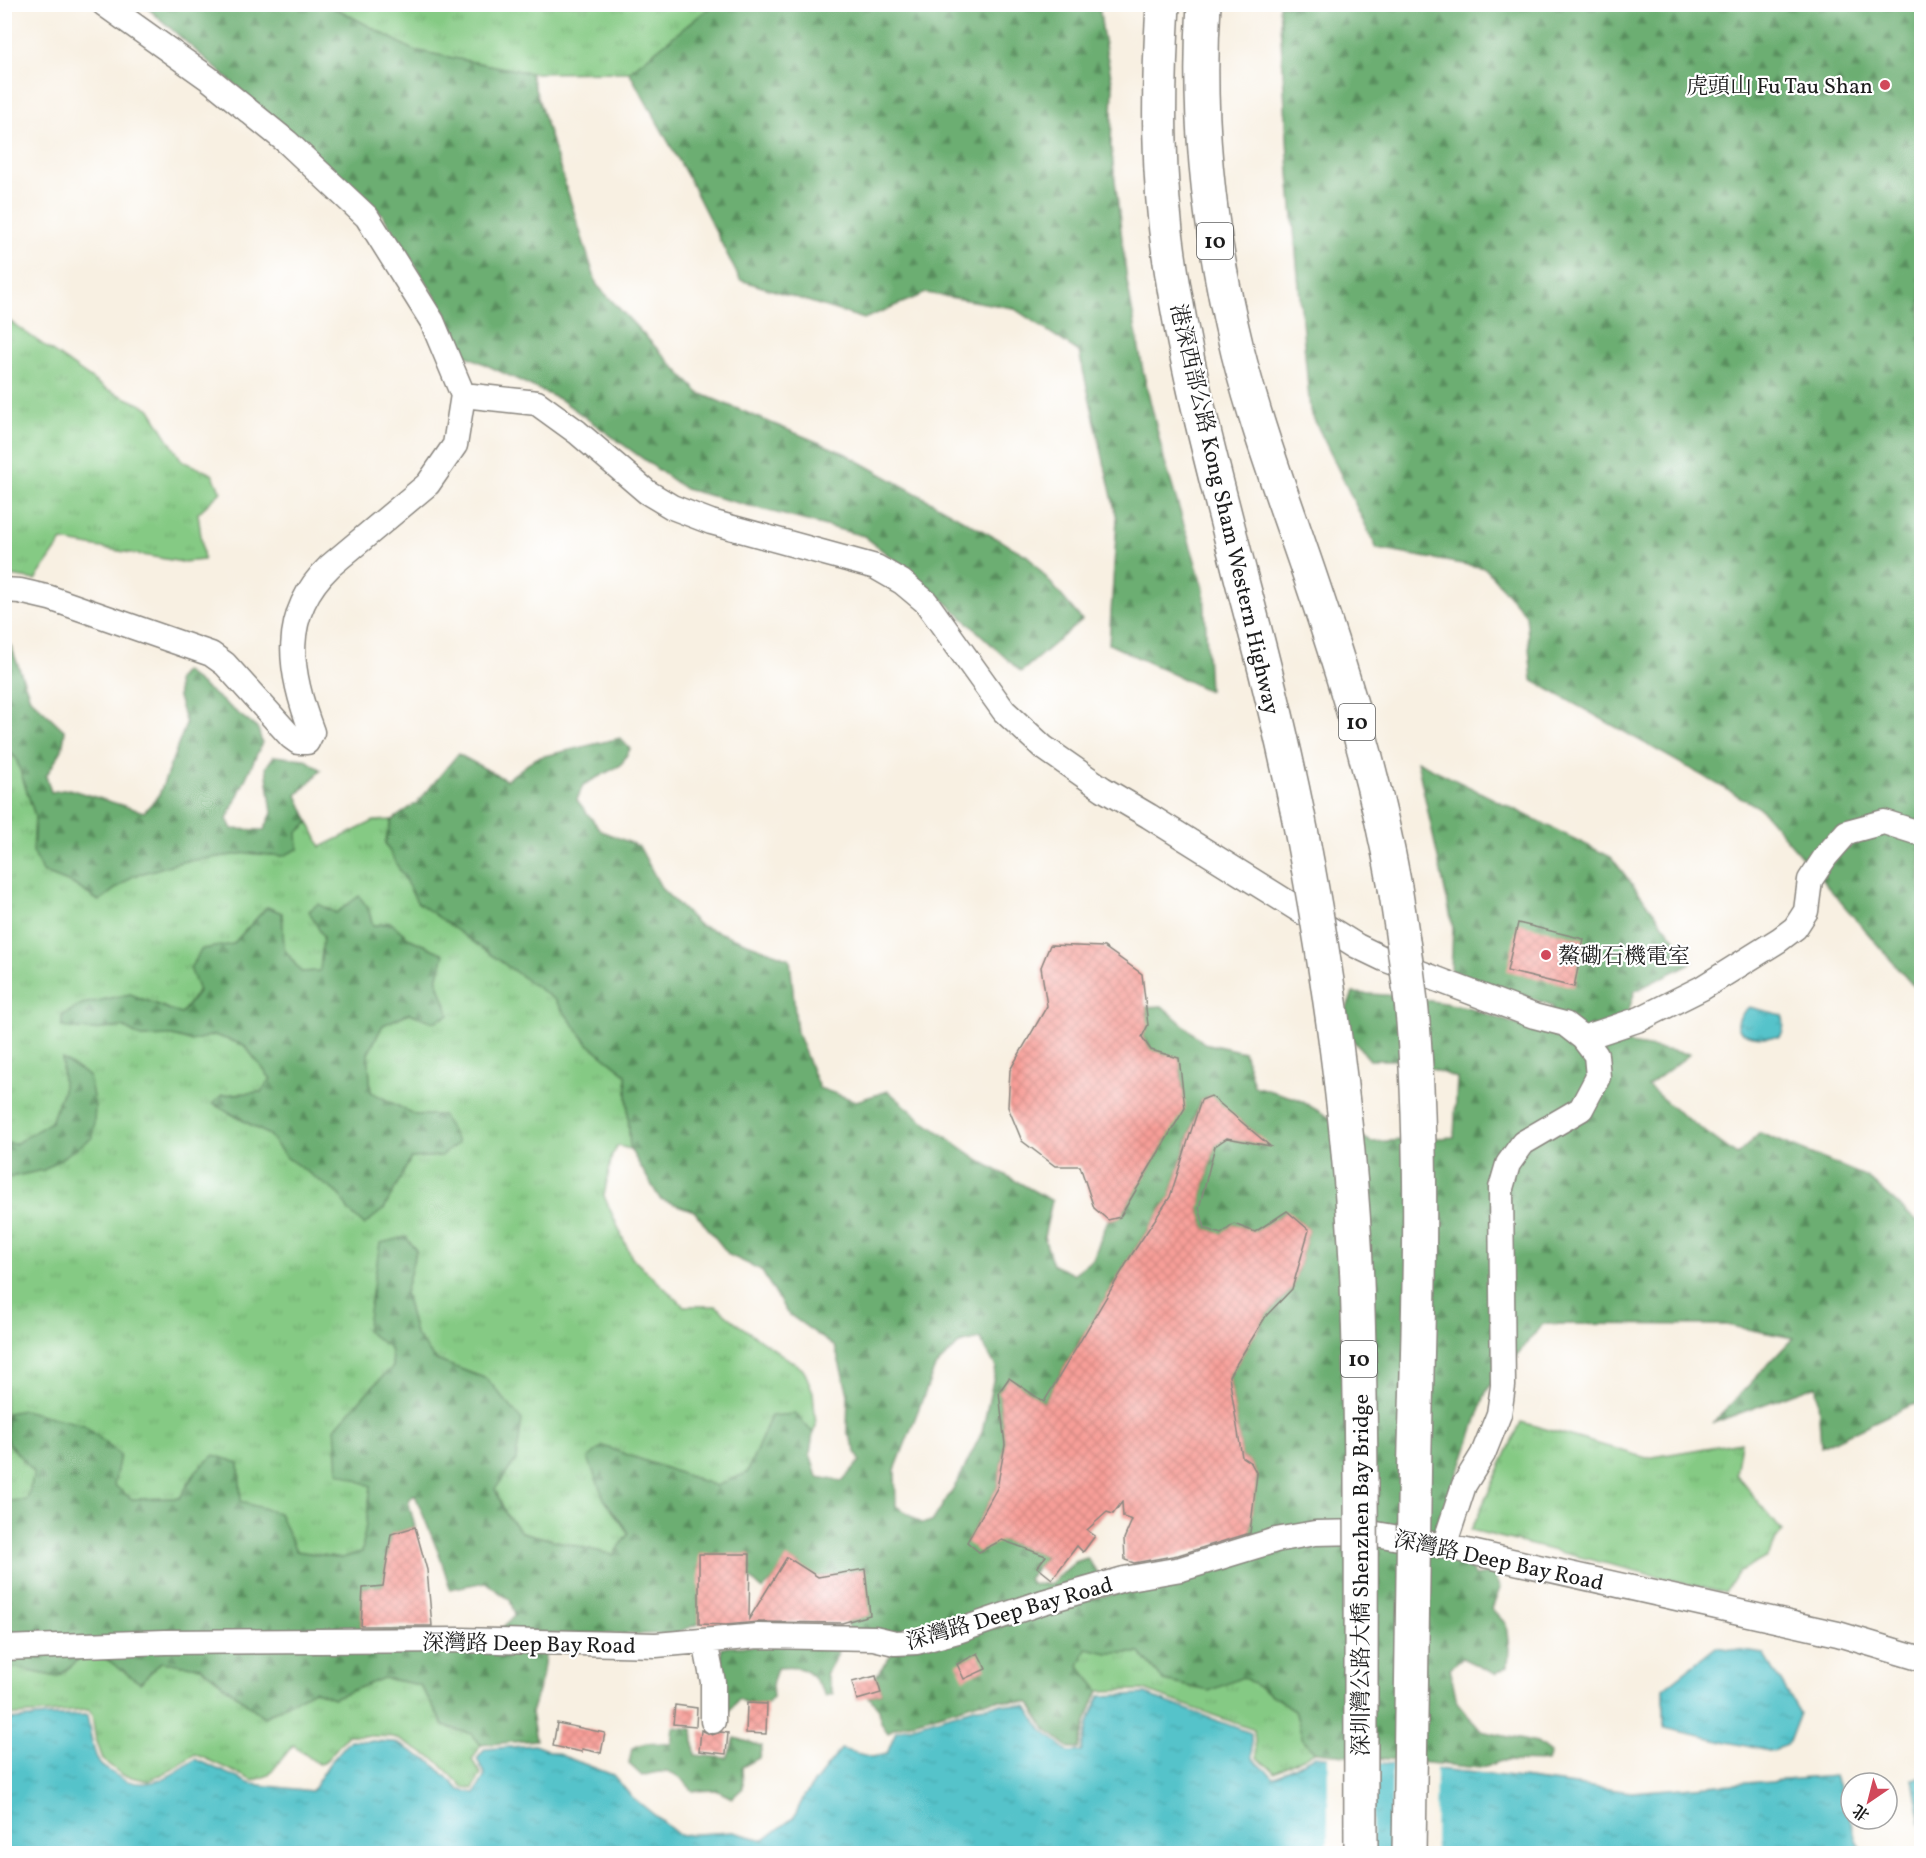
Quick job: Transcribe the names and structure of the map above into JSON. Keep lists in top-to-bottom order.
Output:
{
  "streets": {
    "highway": ["10", "港深西部公路 Kong Sham Western Highway", "深圳灣公路大橋 Shenzhen Bay Bridge"],
    "street": ["深灣路 Deep Bay Road"]
  },
  "crossings": [
    ["港深西部公路 Kong Sham Western Highway", "深圳灣公路大橋 Shenzhen Bay Bridge"]
  ],
  "places": ["虎頭山 Fu Tau Shan", "鰲磡石機電室"],
  "north": "bottom left"
}
